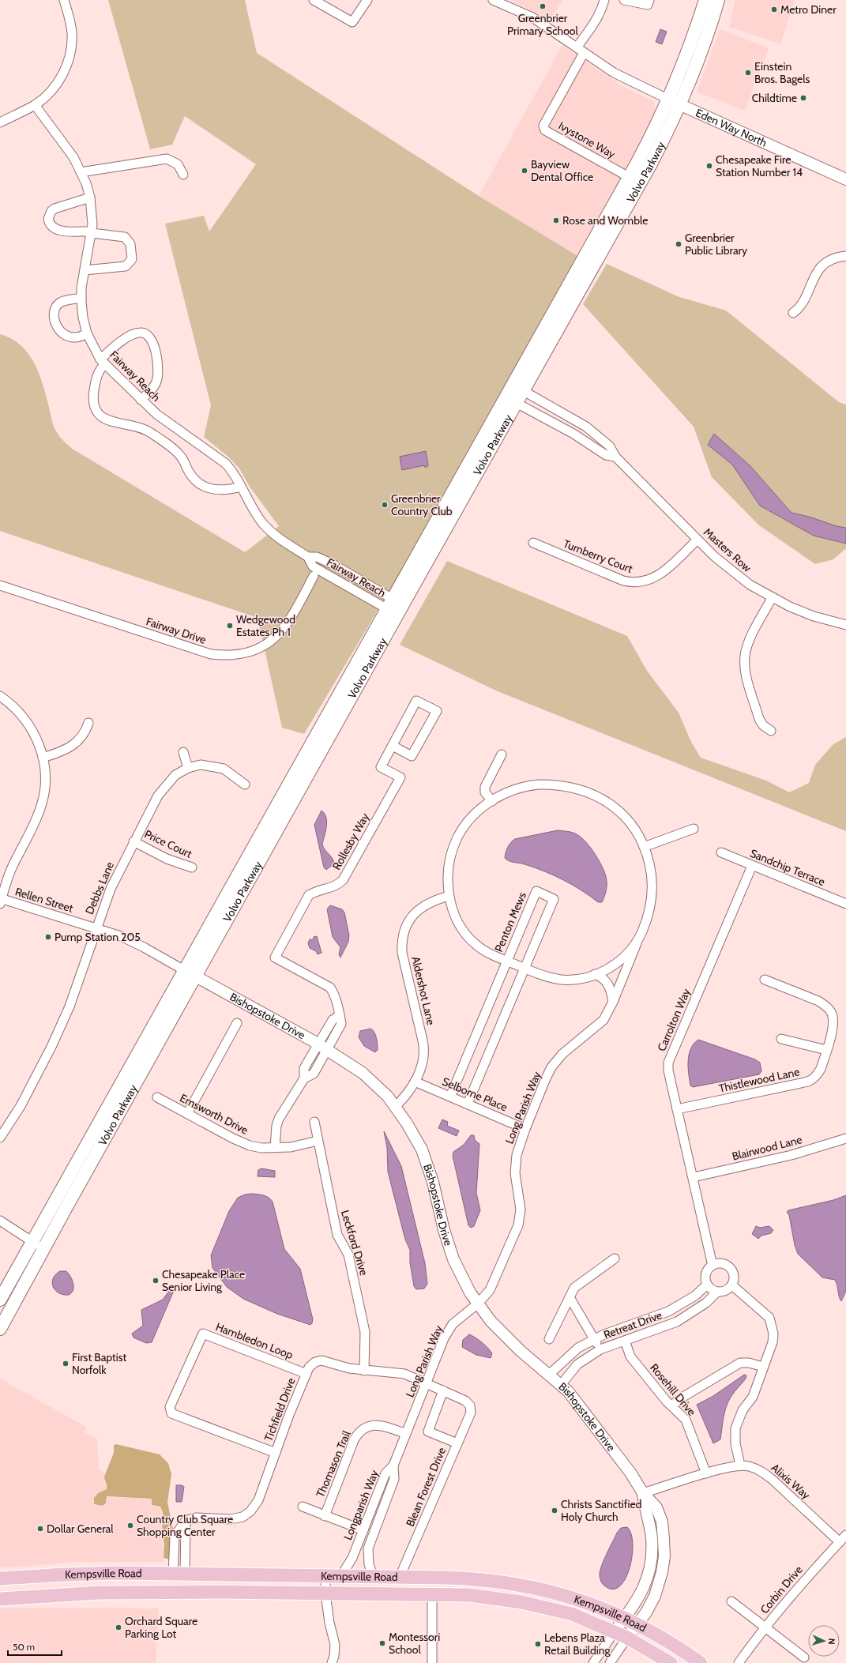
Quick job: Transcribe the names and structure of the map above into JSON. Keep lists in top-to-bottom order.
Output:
{
  "streets": {
    "main road": ["Volvo Parkway", "Kempsville Road"],
    "street": [
      "Eden Way North",
      "Ivystone Way",
      "Fairway Reach",
      "Masters Row",
      "Turnberry Court",
      "Fairway Drive",
      "Rollesby Way",
      "Price Court",
      "Sandchip Terrace",
      "Debbs Lane",
      "Rellen Street",
      "Penton Mews",
      "Aldershot Lane",
      "Bishopstoke Drive",
      "Carrolton Way",
      "Thistlewood Lane",
      "Selborne Place",
      "Long Parish Way",
      "Emsworth Drive",
      "Blairwood Lane",
      "Leckford Drive",
      "Retreat Drive",
      "Hambledon Loop",
      "Rosehill Drive",
      "Tichfield Drive",
      "Thomason Trail",
      "Alixis Way",
      "Blean Forest Drive",
      "Longparish Way",
      "Corbin Drive"
    ]
  },
  "crossings": [
    ["Eden Way North", "Volvo Parkway"],
    ["Ivystone Way", "Volvo Parkway"],
    ["Volvo Parkway", "Fairway Reach"],
    ["Volvo Parkway", "Masters Row"],
    ["Volvo Parkway", "Rellen Street"],
    ["Volvo Parkway", "Bishopstoke Drive"],
    ["Masters Row", "Turnberry Court"],
    ["Rollesby Way", "Bishopstoke Drive"],
    ["Rollesby Way", "Emsworth Drive"],
    ["Price Court", "Debbs Lane"],
    ["Sandchip Terrace", "Carrolton Way"],
    ["Debbs Lane", "Rellen Street"],
    ["Rellen Street", "Bishopstoke Drive"],
    ["Penton Mews", "Selborne Place"],
    ["Penton Mews", "Long Parish Way"],
    ["Aldershot Lane", "Bishopstoke Drive"],
    ["Aldershot Lane", "Selborne Place"],
    ["Aldershot Lane", "Long Parish Way"],
    ["Bishopstoke Drive", "Long Parish Way"],
    ["Bishopstoke Drive", "Retreat Drive"],
    ["Bishopstoke Drive", "Alixis Way"],
    ["Bishopstoke Drive", "Kempsville Road"],
    ["Carrolton Way", "Thistlewood Lane"],
    ["Carrolton Way", "Blairwood Lane"],
    ["Carrolton Way", "Retreat Drive"],
    ["Selborne Place", "Long Parish Way"],
    ["Long Parish Way", "Tichfield Drive"],
    ["Long Parish Way", "Thomason Trail"],
    ["Long Parish Way", "Longparish Way"],
    ["Emsworth Drive", "Leckford Drive"],
    ["Leckford Drive", "Tichfield Drive"],
    ["Retreat Drive", "Rosehill Drive"],
    ["Hambledon Loop", "Tichfield Drive"],
    ["Rosehill Drive", "Alixis Way"],
    ["Tichfield Drive", "Blean Forest Drive"],
    ["Tichfield Drive", "Kempsville Road"],
    ["Alixis Way", "Corbin Drive"],
    ["Blean Forest Drive", "Kempsville Road"],
    ["Longparish Way", "Kempsville Road"]
  ],
  "places": [
    "Greenbrier Primary School",
    "Metro Diner",
    "Einstein Bros. Bagels",
    "Childtime",
    "Chesapeake Fire Station Number 14",
    "Bayview Dental Office",
    "Rose and Womble",
    "Greenbrier Public Library",
    "Greenbrier Country Club",
    "Wedgewood Estates Ph 1",
    "Pump Station 205",
    "Chesapeake Place Senior Living",
    "First Baptist Norfolk",
    "Christs Sanctified Holy Church",
    "Country Club Square Shopping Center",
    "Dollar General",
    "Orchard Square Parking Lot",
    "Montessori School",
    "Lebens Plaza Retail Building"
  ],
  "scale_bar": "50 m",
  "north": "right"
}
